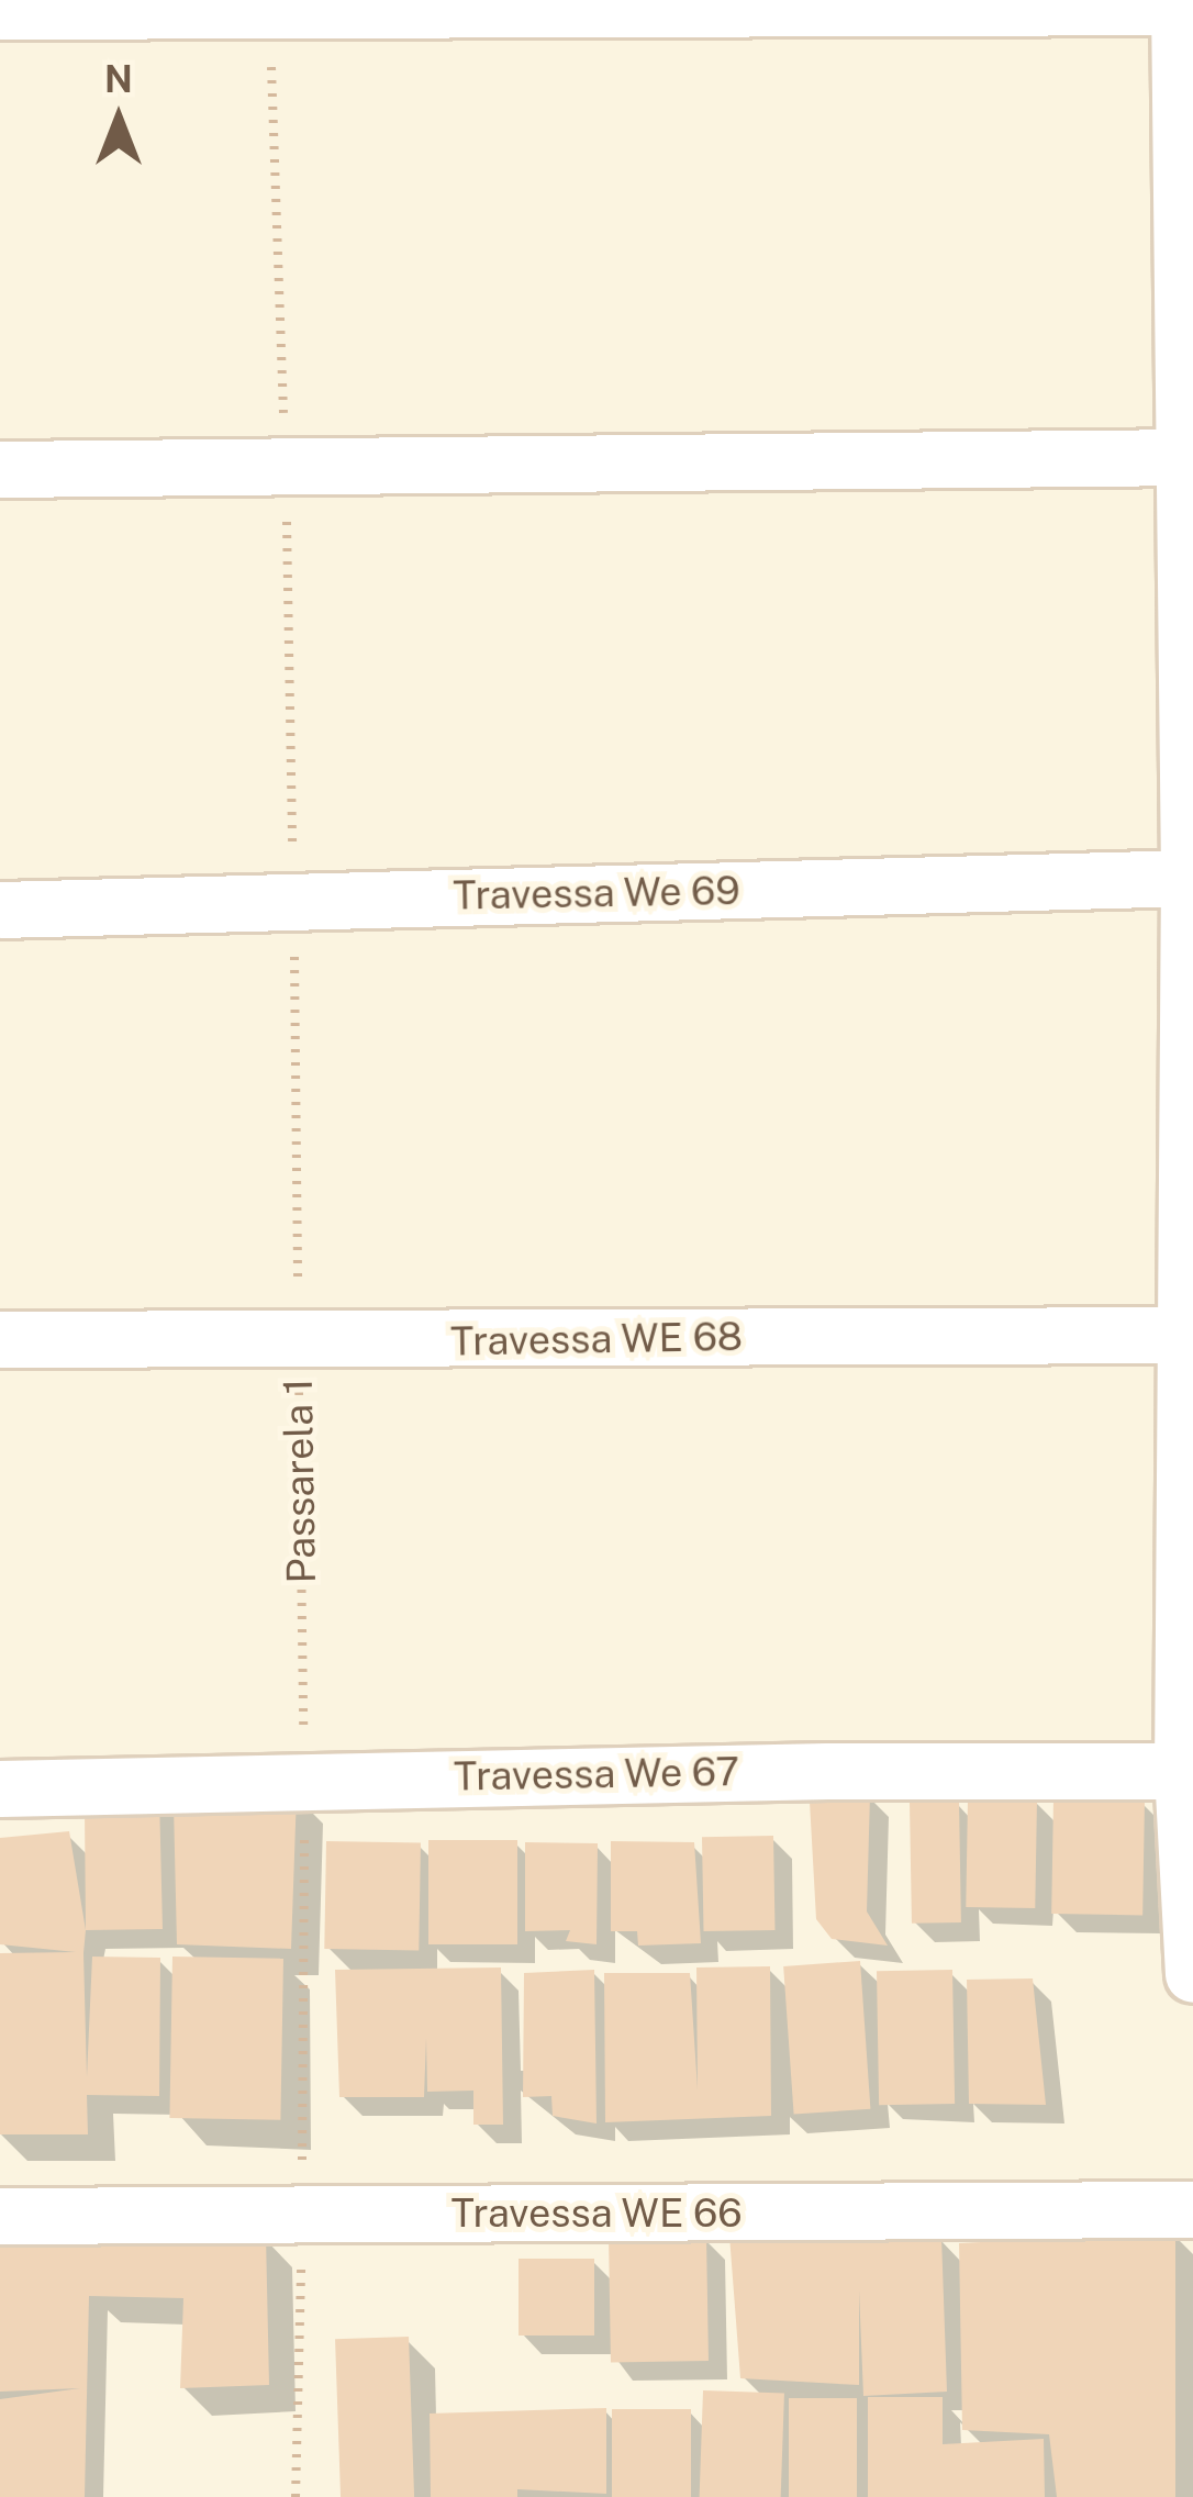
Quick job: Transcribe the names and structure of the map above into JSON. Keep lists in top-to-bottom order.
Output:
{
  "streets": {
    "street": [
      "Travessa We 69",
      "Travessa WE 68",
      "Travessa We 67",
      "Travessa WE 66"
    ],
    "path": ["Passarela 1"]
  },
  "crossings": [
    ["Travessa We 69", "Passarela 1"],
    ["Travessa WE 68", "Passarela 1"],
    ["Passarela 1", "Travessa We 67"],
    ["Passarela 1", "Travessa WE 66"]
  ],
  "north": "top"
}
